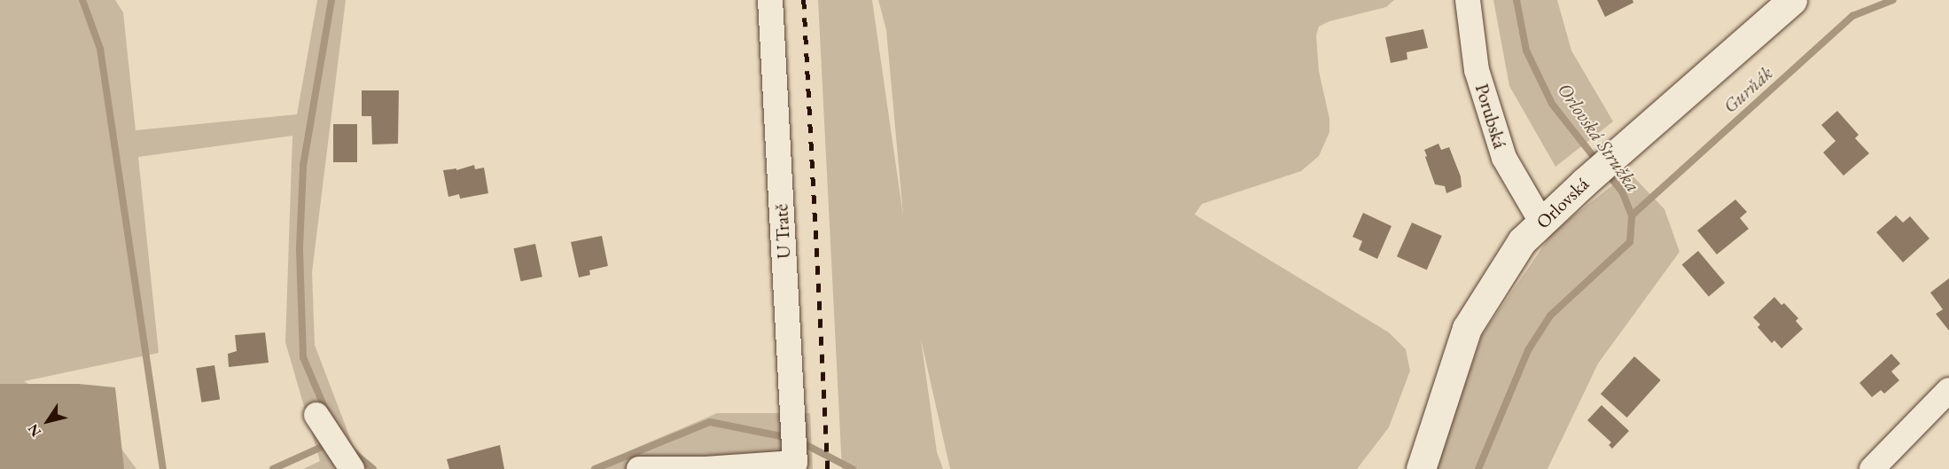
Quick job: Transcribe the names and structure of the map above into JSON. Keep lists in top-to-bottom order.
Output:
{
  "streets": {
    "main road": ["Orlovská"],
    "street": ["Porubská", "U Tratě"]
  },
  "crossings": [
    ["Porubská", "Orlovská"]
  ],
  "water": ["Gurňák", "Orlovská Stružka"],
  "north": "bottom left"
}
